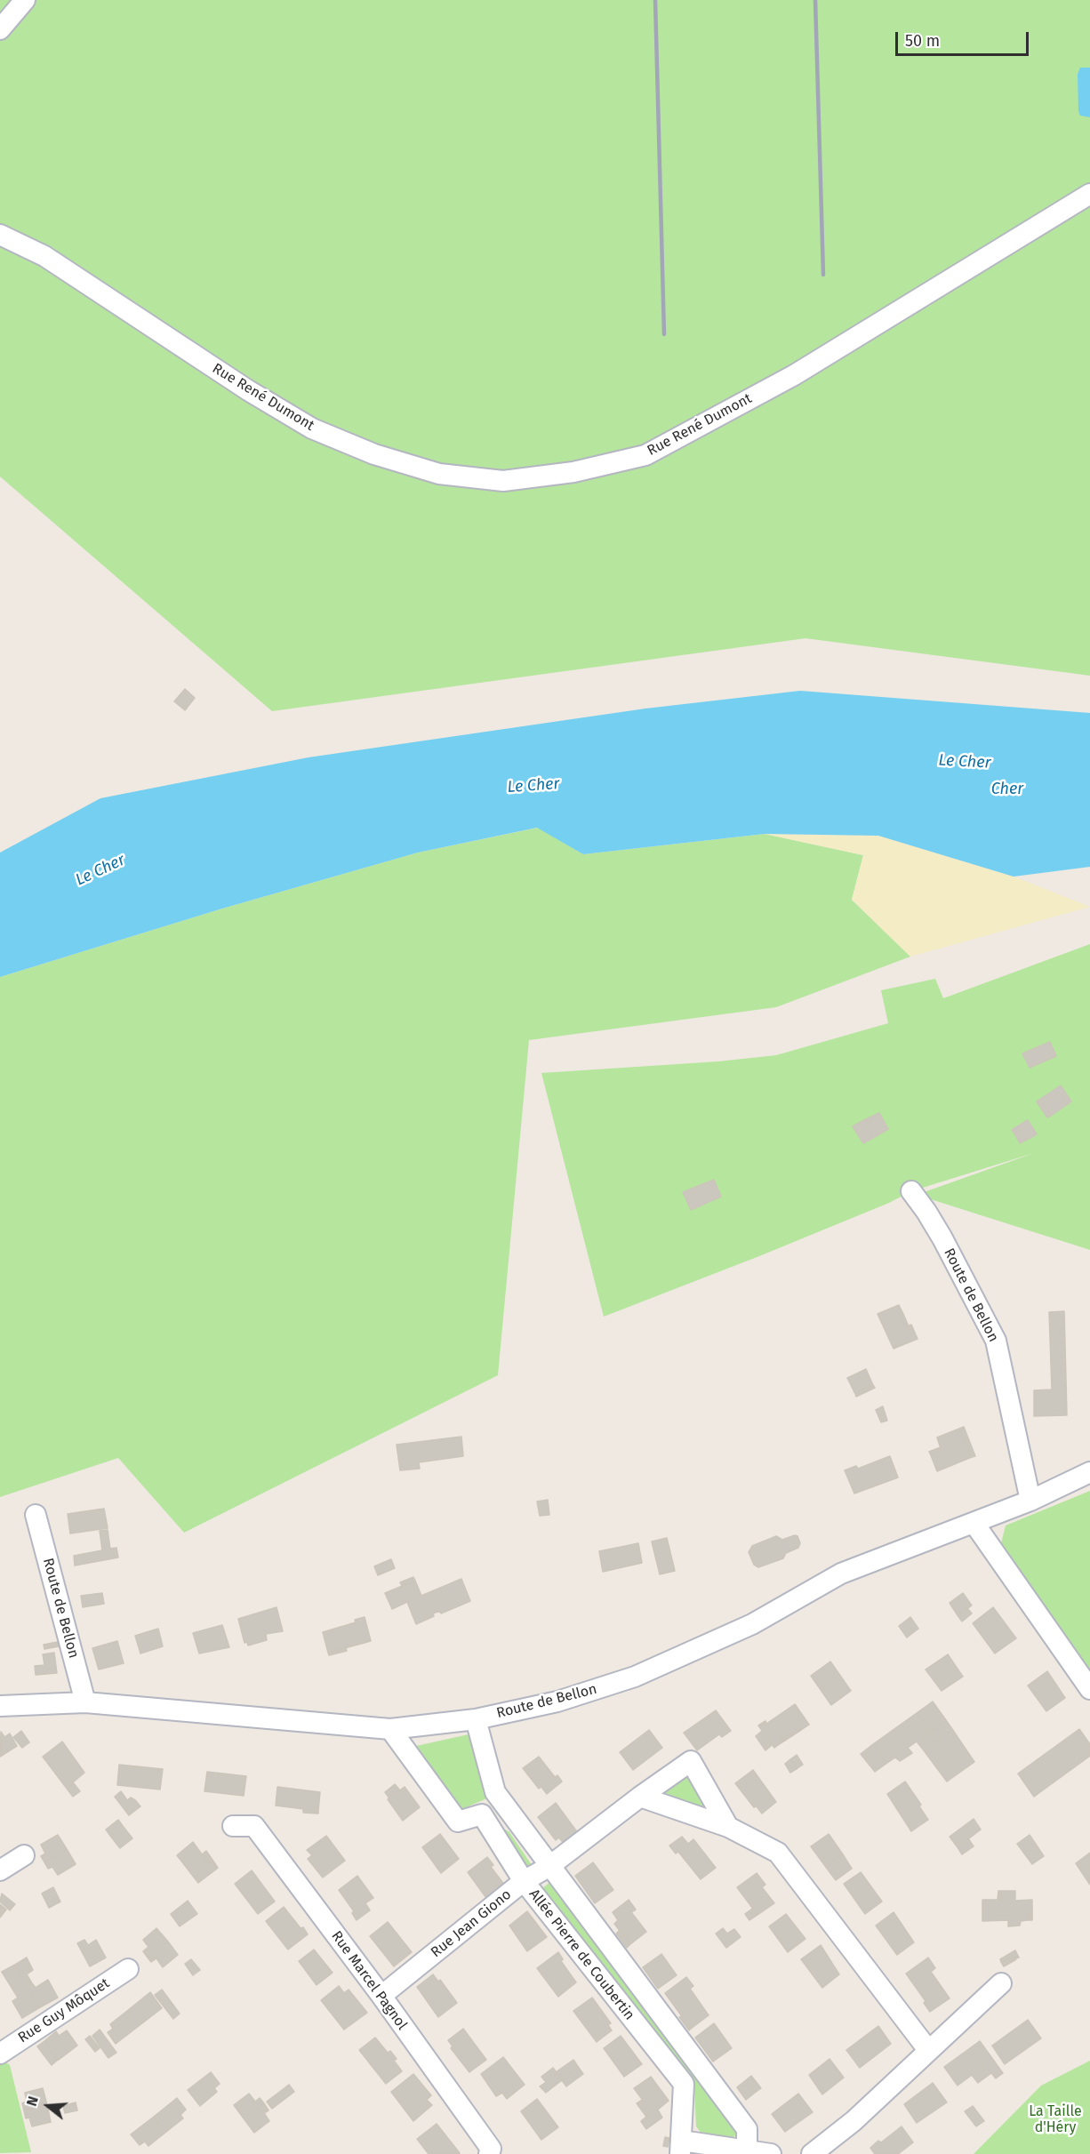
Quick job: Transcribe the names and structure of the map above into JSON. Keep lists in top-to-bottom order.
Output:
{
  "streets": {
    "street": [
      "Rue René Dumont",
      "Route de Bellon",
      "Rue Jean Giono",
      "Allée Pierre de Coubertin",
      "Rue Marcel Pagnol",
      "Rue Guy Môquet"
    ]
  },
  "crossings": [
    ["Rue Jean Giono", "Allée Pierre de Coubertin"],
    ["Rue Jean Giono", "Rue Marcel Pagnol"]
  ],
  "water": ["Le Cher", "Cher"],
  "parks": ["La Taille d'Héry"],
  "scale_bar": "50 m",
  "north": "left"
}
